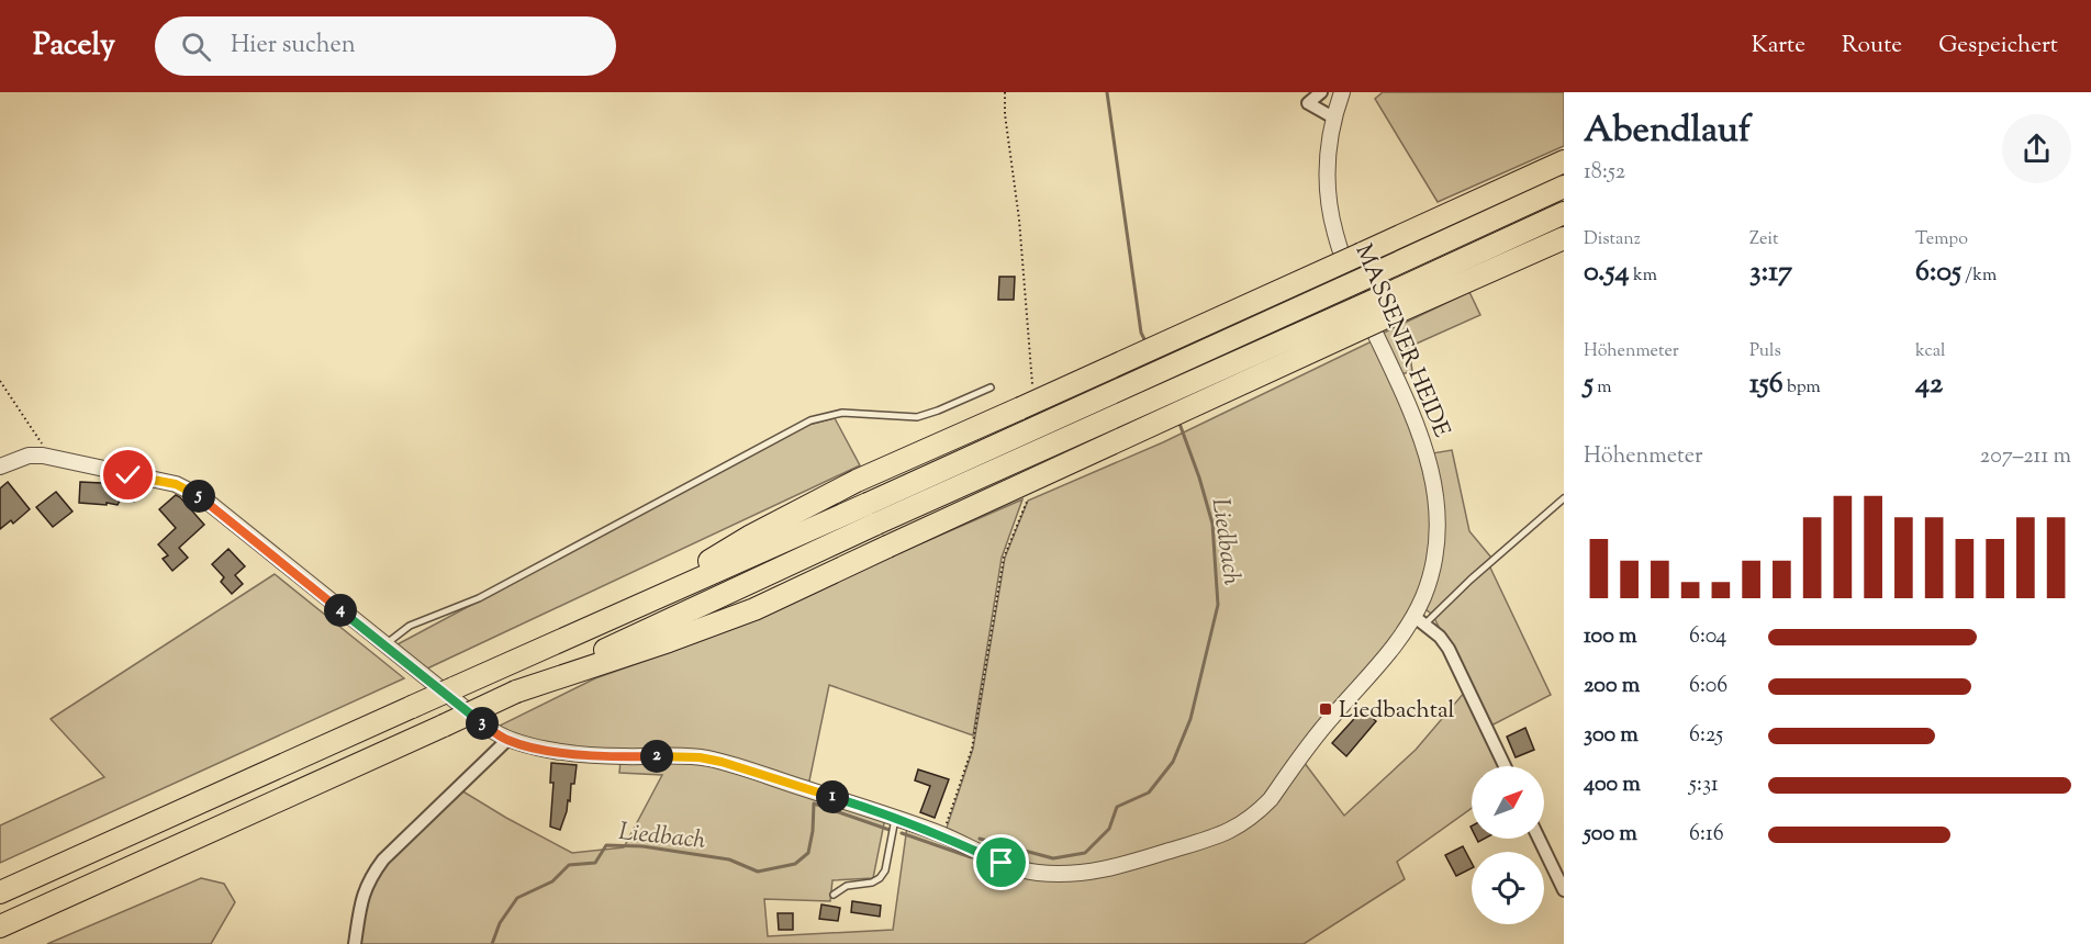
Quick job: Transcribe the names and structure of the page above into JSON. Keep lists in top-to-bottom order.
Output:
{
  "streets": {
    "street": ["MASSENER HEIDE"]
  },
  "water": ["Liedbach"],
  "places": {
    "transit": ["Liedbachtal"]
  },
  "north": "top right",
  "page": {
    "header": "Pacely",
    "search": "Hier suchen",
    "nav": ["Karte", "Route", "Gespeichert"],
    "heading": ["Abendlauf", "18:52"],
    "stats": [
      ["Distanz", "0.54 km"],
      ["Zeit", "3:17"],
      ["Tempo", "6:05 /km"],
      ["Höhenmeter", "5 m"],
      ["Puls", "156 bpm"],
      ["kcal", "42"]
    ],
    "chart": ["Höhenmeter", "207–211 m"],
    "pins": [
      "5",
      "4",
      "3",
      "2",
      "1"
    ],
    "list": [
      {
        "name": "100 m",
        "note": "6:04"
      },
      {
        "name": "200 m",
        "note": "6:06"
      },
      {
        "name": "300 m",
        "note": "6:25"
      },
      {
        "name": "400 m",
        "note": "5:31"
      },
      {
        "name": "500 m",
        "note": "6:16"
      }
    ]
  }
}
